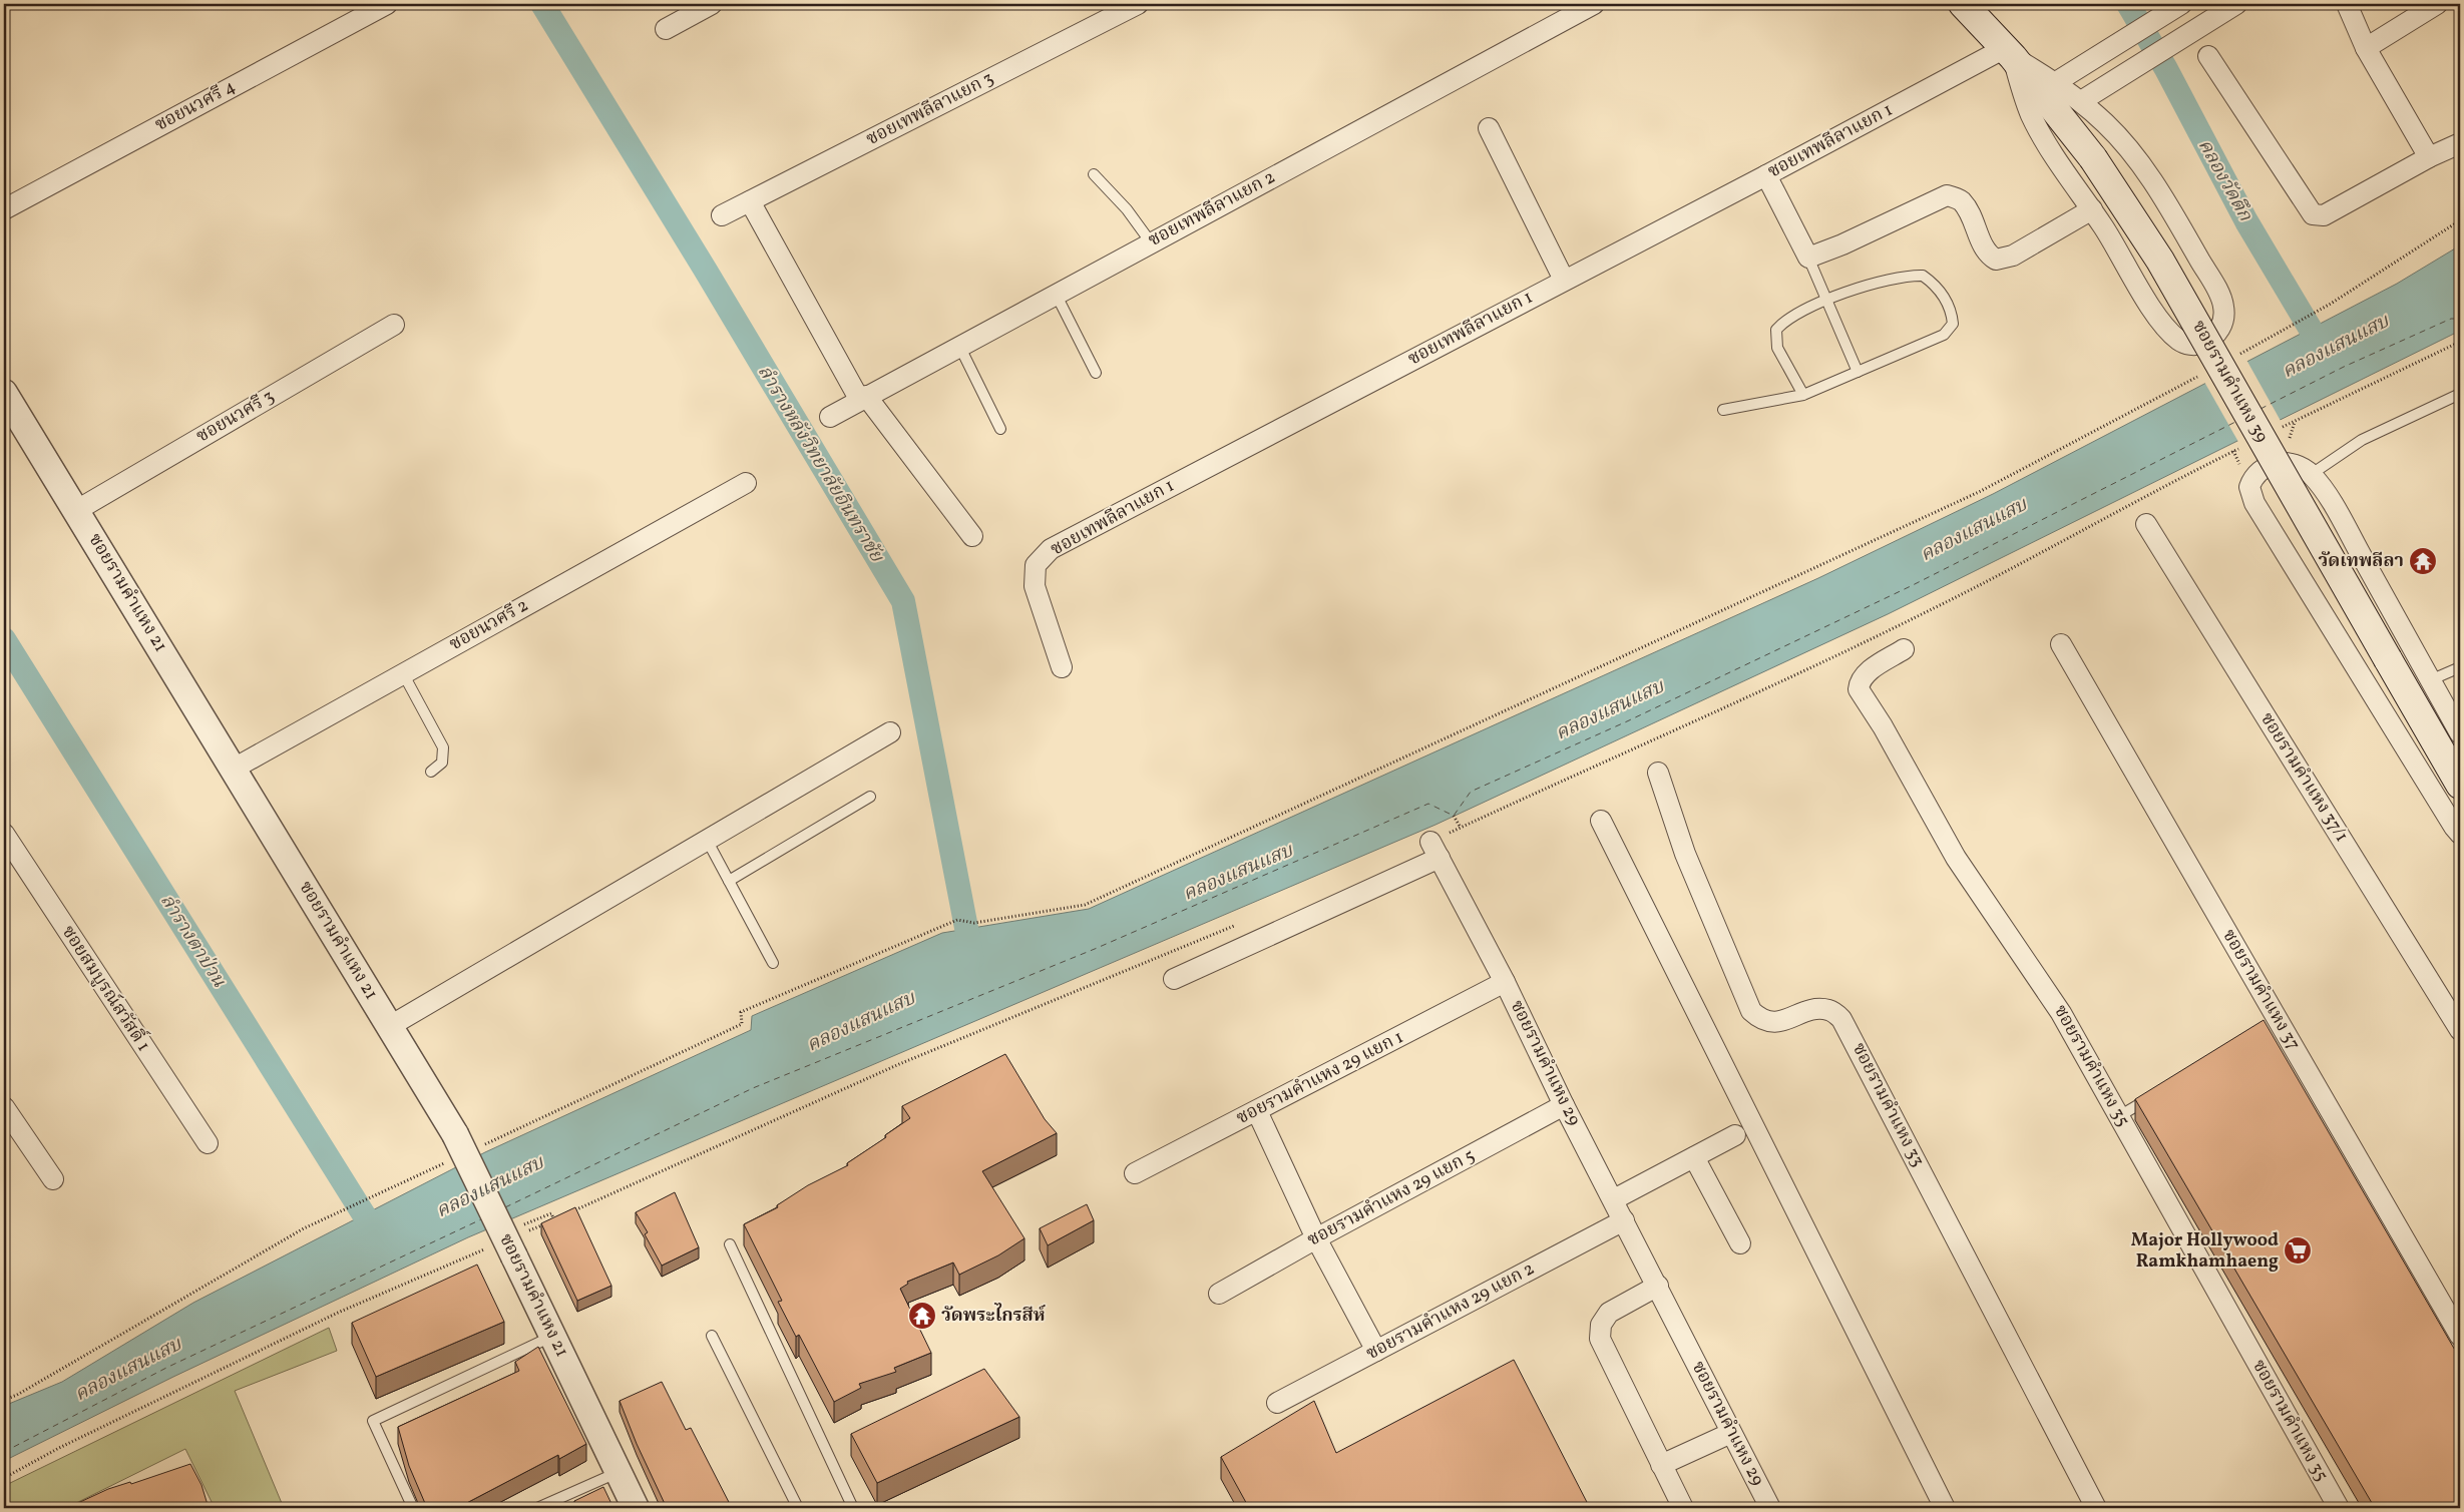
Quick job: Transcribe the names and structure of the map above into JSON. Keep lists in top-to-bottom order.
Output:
{
  "streets": {
    "main road": ["ซอยรามคำแหง 39"],
    "street": [
      "ซอยนวศรี 4",
      "ซอยเทพลีลาแยก 3",
      "ซอยเทพลีลาแยก 1",
      "ซอยเทพลีลาแยก 2",
      "ซอยนวศรี 3",
      "ซอยรามคำแหง 21",
      "ซอยนวศรี 2",
      "ซอยรามคำแหง 37/1",
      "ซอยสมบูรณ์สวัสดิ์ 1",
      "ซอยรามคำแหง 37",
      "ซอยรามคำแหง 29",
      "ซอยรามคำแหง 35",
      "ซอยรามคำแหง 29 แยก 1",
      "ซอยรามคำแหง 33",
      "ซอยรามคำแหง 29 แยก 5",
      "ซอยรามคำแหง 29 แยก 2"
    ]
  },
  "crossings": [
    ["ซอยเทพลีลาแยก 1", "ซอยรามคำแหง 39"],
    ["ซอยนวศรี 3", "ซอยรามคำแหง 21"],
    ["ซอยรามคำแหง 21", "ซอยนวศรี 2"],
    ["ซอยรามคำแหง 29", "ซอยรามคำแหง 29 แยก 1"],
    ["ซอยรามคำแหง 29", "ซอยรามคำแหง 29 แยก 5"],
    ["ซอยรามคำแหง 29", "ซอยรามคำแหง 29 แยก 2"]
  ],
  "water": [
    "คลองวัดตึก",
    "คลองแสนแสบ",
    "ลำรางหลังวิทยาลัยอินทราชัย",
    "ลำรางตาป่วน"
  ],
  "places": {
    "temple": ["วัดเทพลีลา", "วัดพระไกรสีห์"],
    "supermarket": ["Major Hollywood Ramkhamhaeng"]
  }
}
